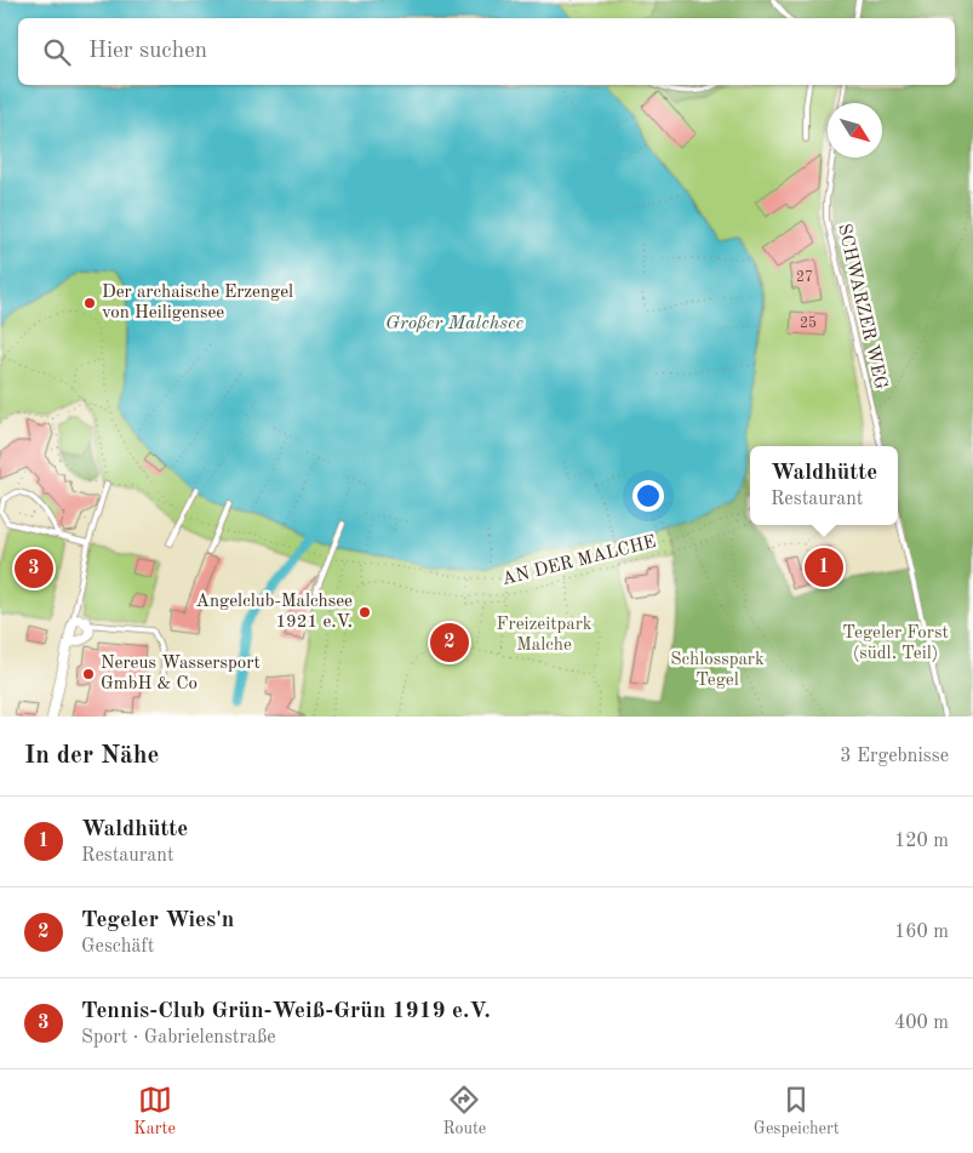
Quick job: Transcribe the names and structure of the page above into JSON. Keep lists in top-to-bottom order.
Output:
{
  "streets": {
    "lane": ["SCHWARZER WEG"],
    "path": ["AN DER MALCHE"]
  },
  "water": ["Großer Malchsee"],
  "parks": ["Freizeitpark Malche", "Tegeler Forst (südl. Teil)", "Schlosspark Tegel"],
  "places": ["Der archaische Erzengel von Heiligensee", "Angelclub-Malchsee 1921 e.V.", "Nereus Wassersport GmbH & Co"],
  "house_numbers": ["27", "25"],
  "north": "bottom right",
  "page": {
    "search": "Hier suchen",
    "popup": ["Waldhütte", "Restaurant"],
    "pins": ["1", "3", "2"],
    "heading": ["In der Nähe", "3 Ergebnisse"],
    "list": [
      {
        "mark": "1",
        "name": "Waldhütte",
        "note": "Restaurant",
        "value": "120 m"
      },
      {
        "mark": "2",
        "name": "Tegeler Wies'n",
        "note": "Geschäft",
        "value": "160 m"
      },
      {
        "mark": "3",
        "name": "Tennis-Club Grün-Weiß-Grün 1919 e.V.",
        "note": "Sport · Gabrielenstraße",
        "value": "400 m"
      }
    ],
    "nav": ["Karte", "Route", "Gespeichert"]
  }
}
